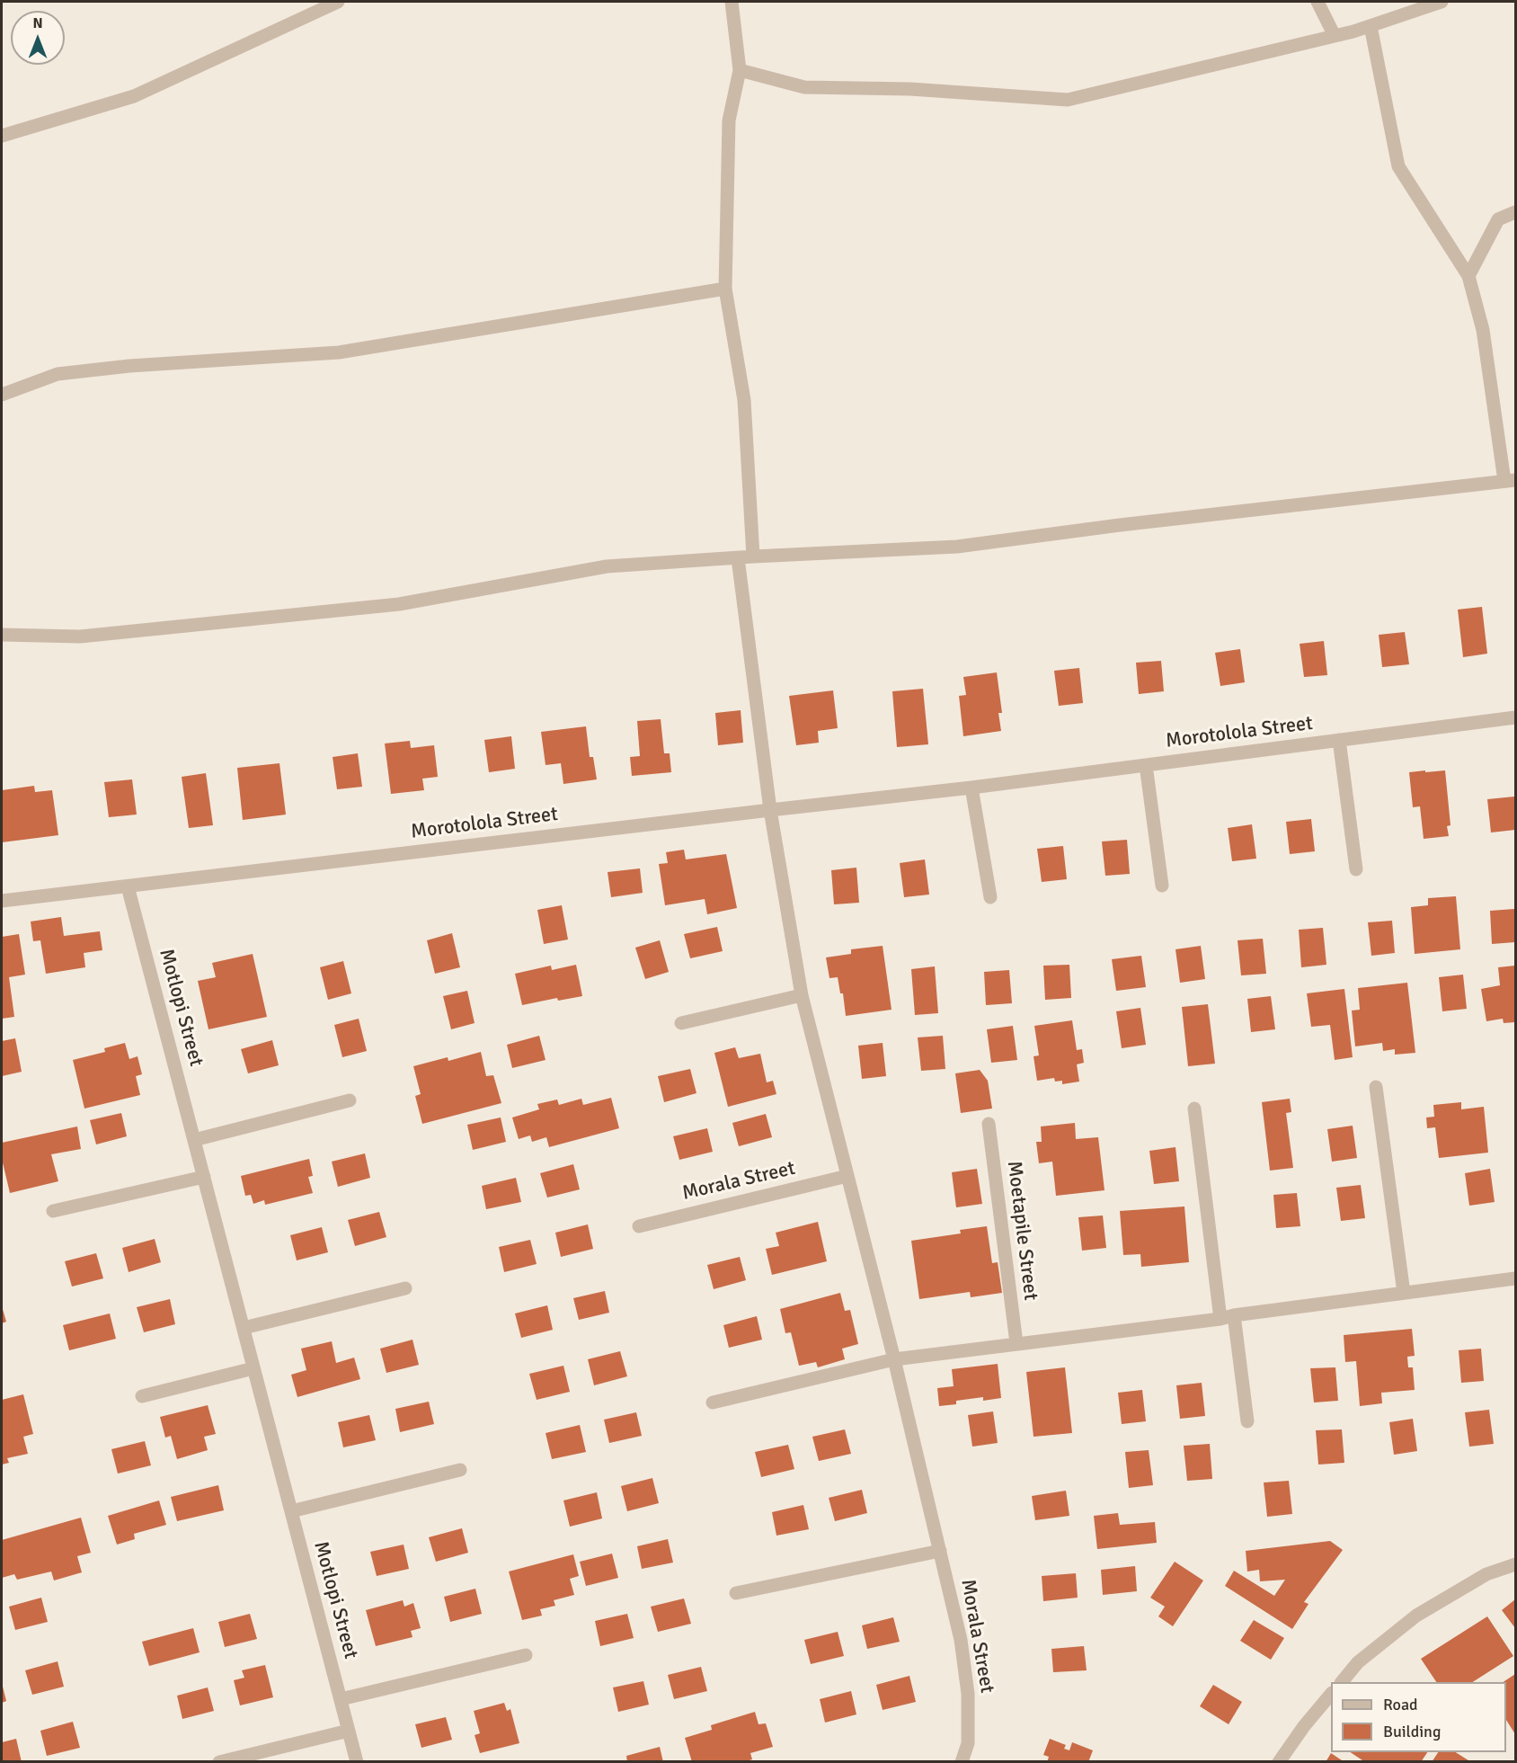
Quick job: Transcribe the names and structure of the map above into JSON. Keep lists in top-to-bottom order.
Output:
{
  "streets": {
    "street": [
      "Morotolola Street",
      "Motlopi Street",
      "Morala Street",
      "Moetapile Street"
    ]
  },
  "crossings": [
    ["Morotolola Street", "Motlopi Street"],
    ["Morotolola Street", "Morala Street"]
  ],
  "legend": ["Road", "Building"],
  "north": "top"
}
